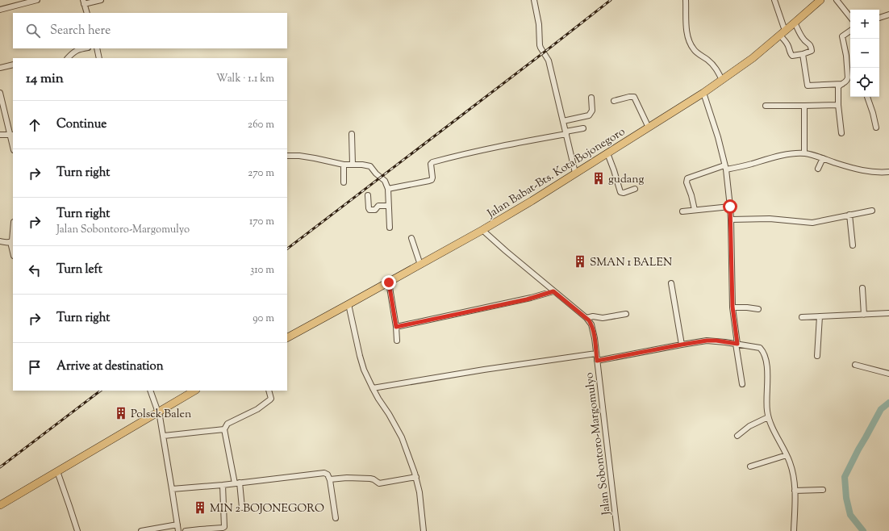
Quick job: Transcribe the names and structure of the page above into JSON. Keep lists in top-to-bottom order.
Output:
{
  "streets": {
    "highway": ["Jalan Babat-Bts. Kota Bojonegoro"],
    "street": ["Jalan Sobontoro-Margomulyo"]
  },
  "crossings": [
    ["Jalan Babat-Bts. Kota Bojonegoro", "Jalan Sobontoro-Margomulyo"]
  ],
  "places": {
    "building": [
      "gudang",
      "SMAN 1 BALEN",
      "Polsek Balen",
      "MIN 2 BOJONEGORO"
    ]
  },
  "page": {
    "map_buttons": ["+", "−"],
    "search": "Search here",
    "heading": ["14 min", "Walk · 1.1 km"],
    "list": [
      ["Continue", "260 m"],
      ["Turn right", "270 m"],
      ["Turn right", "Jalan Sobontoro-Margomulyo", "170 m"],
      ["Turn left", "310 m"],
      ["Turn right", "90 m"],
      "Arrive at destination"
    ]
  }
}
